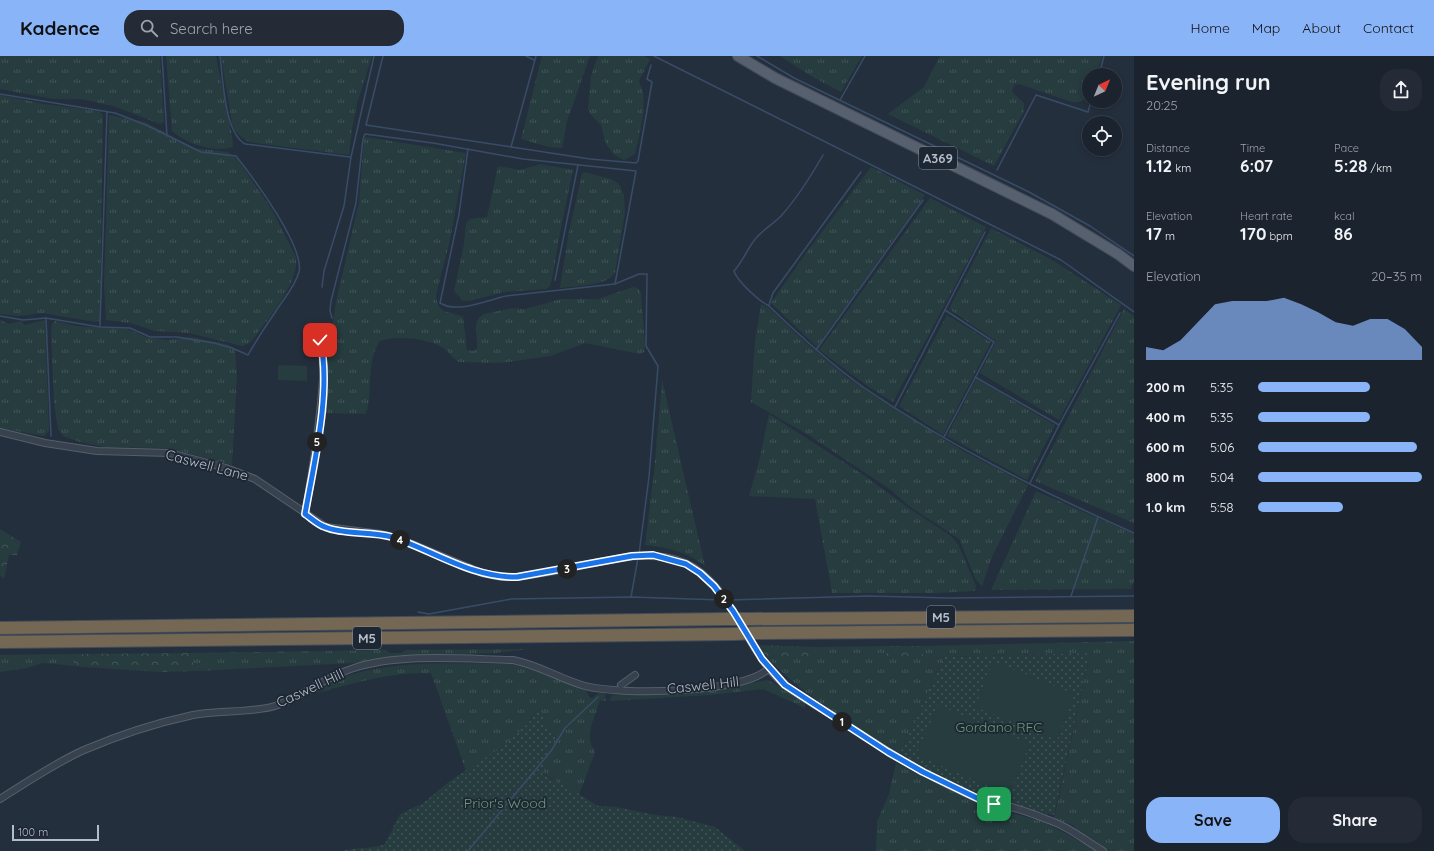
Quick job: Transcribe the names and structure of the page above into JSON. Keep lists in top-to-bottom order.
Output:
{
  "streets": {
    "highway": ["M5"],
    "main road": ["A369"],
    "street": ["Caswell Lane", "Caswell Hill"]
  },
  "crossings": [
    ["Caswell Lane", "Caswell Hill"]
  ],
  "parks": ["Gordano RFC", "Prior's Wood"],
  "scale_bar": "100 m",
  "north": "top right",
  "page": {
    "header": "Kadence",
    "search": "Search here",
    "nav": [
      "Home",
      "Map",
      "About",
      "Contact"
    ],
    "heading": ["Evening run", "20:25"],
    "stats": [
      ["Distance", "1.12 km"],
      ["Time", "6:07"],
      ["Pace", "5:28 /km"],
      ["Elevation", "17 m"],
      ["Heart rate", "170 bpm"],
      ["kcal", "86"]
    ],
    "chart": ["Elevation", "20–35 m"],
    "list": [
      {
        "name": "200 m",
        "note": "5:35"
      },
      {
        "name": "400 m",
        "note": "5:35"
      },
      {
        "name": "600 m",
        "note": "5:06"
      },
      {
        "name": "800 m",
        "note": "5:04"
      },
      {
        "name": "1.0 km",
        "note": "5:58"
      }
    ],
    "pins": [
      "5",
      "4",
      "3",
      "2",
      "1"
    ],
    "buttons": ["Save", "Share"],
    "scale": "100 m"
  }
}
